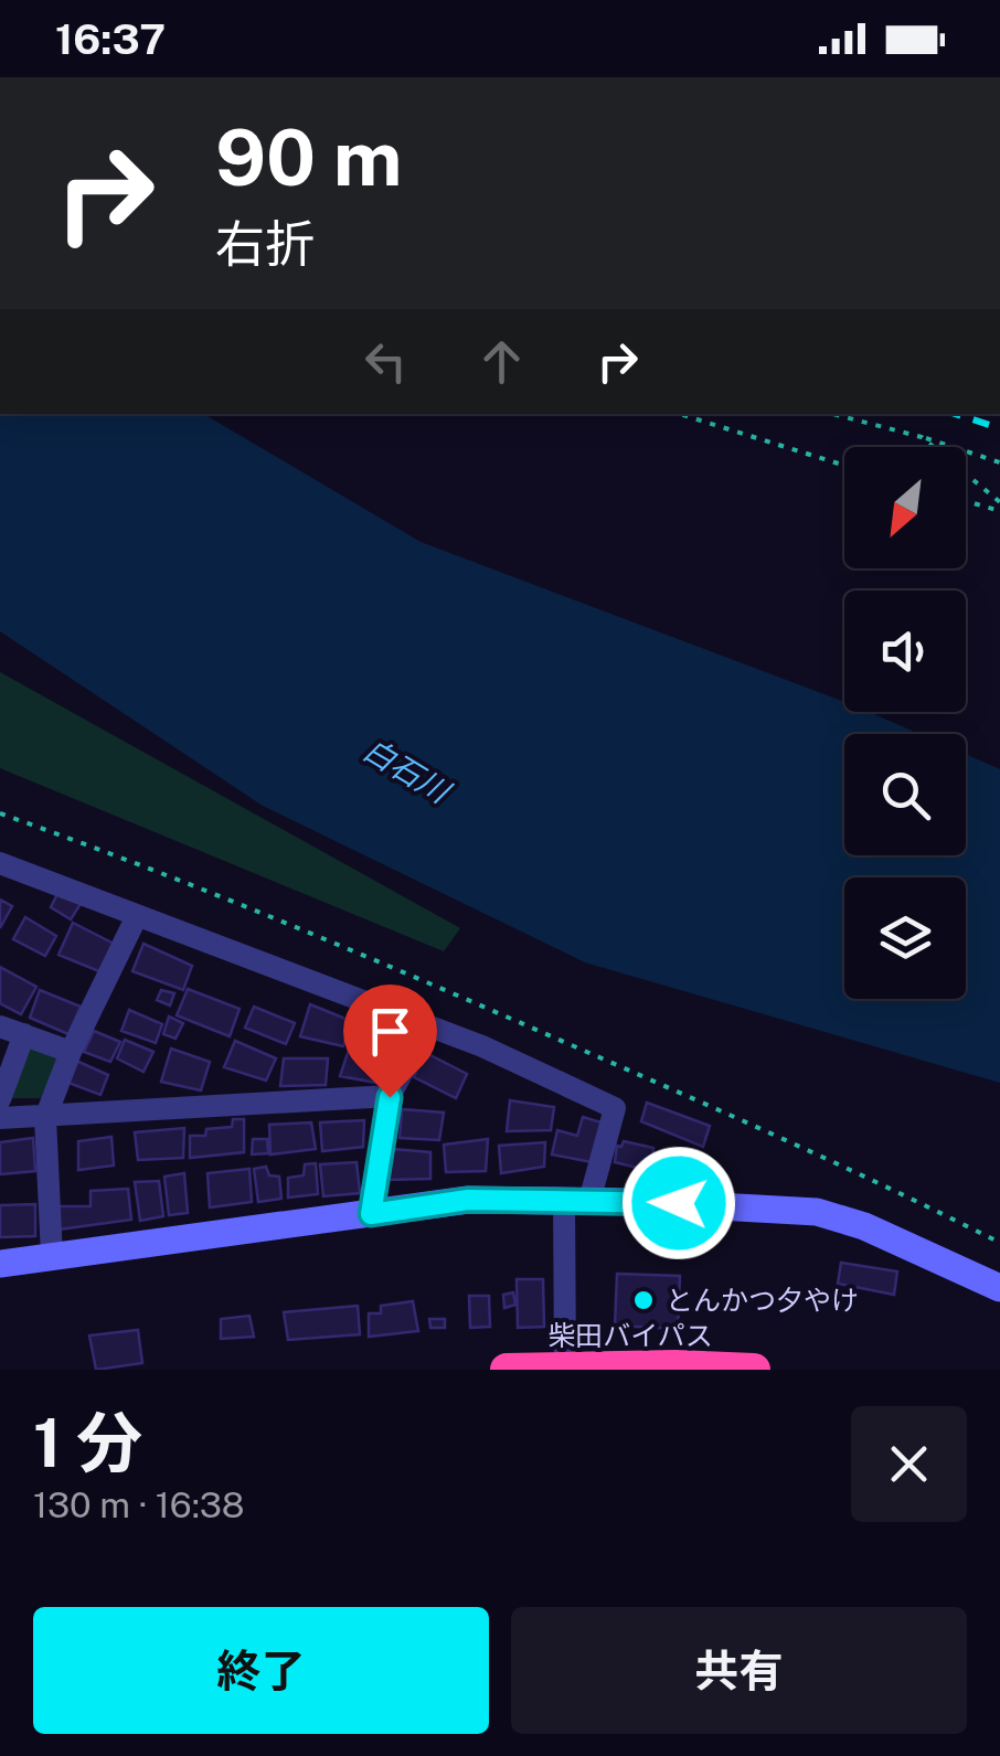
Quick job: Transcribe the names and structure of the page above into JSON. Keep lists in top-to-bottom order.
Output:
{
  "streets": {
    "highway": ["柴田バイパス"]
  },
  "water": ["白石川"],
  "places": ["とんかつ夕やけ"],
  "north": "bottom left",
  "page": {
    "status": "16:37",
    "turn": ["90 m", "右折"],
    "heading": ["1 分", "130 m · 16:38"],
    "buttons": ["終了", "共有"]
  }
}
